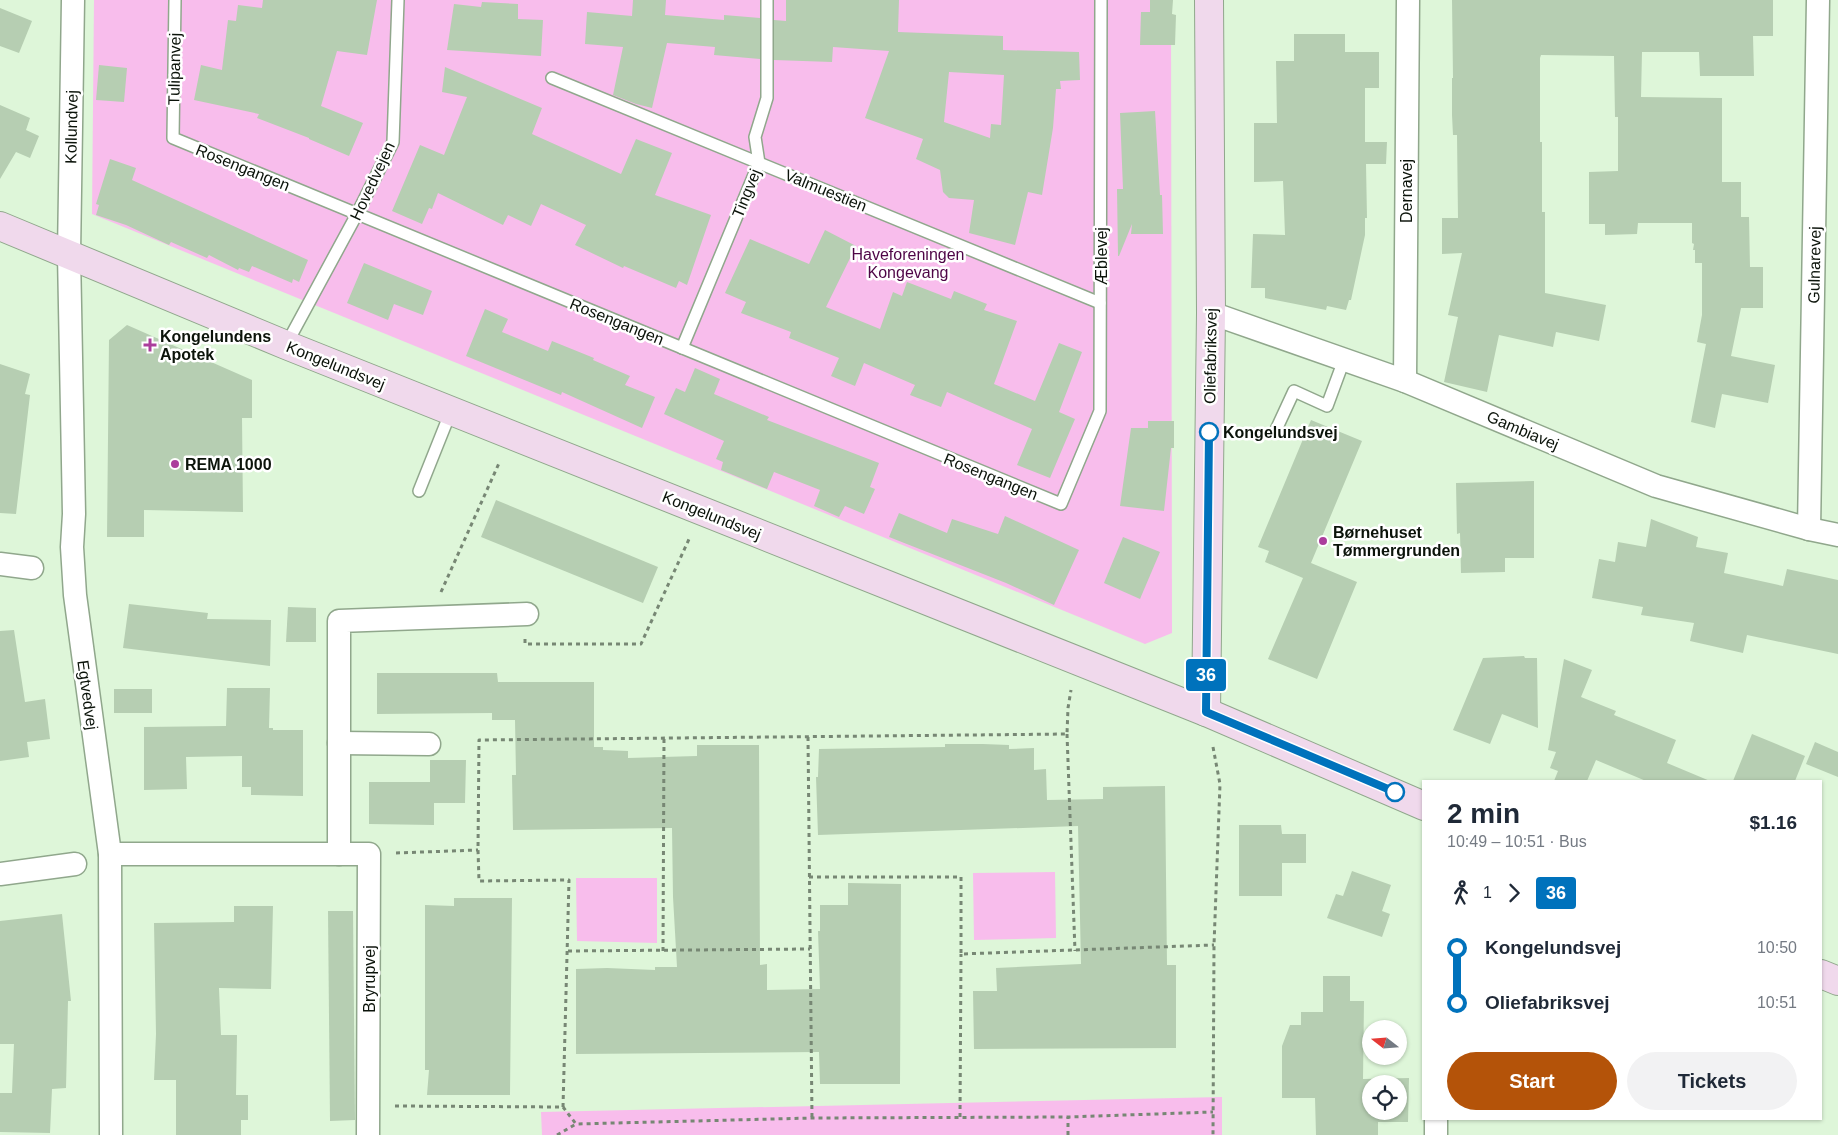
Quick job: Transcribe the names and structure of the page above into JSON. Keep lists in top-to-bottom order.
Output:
{
  "streets": {
    "street": [
      "Kollundvej",
      "Dernavej",
      "Gulnarevej",
      "Oliefabriksvej",
      "Kongelundsvej",
      "Gambiavej",
      "Egtvedvej",
      "Bryrupvej"
    ],
    "lane": [
      "Tulipanvej",
      "Rosengangen",
      "Hovedvejen",
      "Valmuestien",
      "Tingvej",
      "Æblevej"
    ]
  },
  "crossings": [
    ["Tulipanvej", "Rosengangen"],
    ["Kollundvej", "Kongelundsvej"],
    ["Kollundvej", "Egtvedvej"],
    ["Rosengangen", "Hovedvejen"],
    ["Rosengangen", "Tingvej"],
    ["Rosengangen", "Æblevej"],
    ["Hovedvejen", "Kongelundsvej"],
    ["Valmuestien", "Tingvej"],
    ["Valmuestien", "Æblevej"],
    ["Dernavej", "Gambiavej"],
    ["Gulnarevej", "Gambiavej"],
    ["Oliefabriksvej", "Kongelundsvej"],
    ["Oliefabriksvej", "Gambiavej"],
    ["Kongelundsvej", "Egtvedvej"]
  ],
  "parks": ["Haveforeningen Kongevang"],
  "places": {
    "health": ["Kongelundens Apotek"],
    "other": ["Kongelundsvej", "REMA 1000", "Børnehuset Tømmergrunden"]
  },
  "lines": ["bus line 36"],
  "north": "left",
  "page": {
    "on_map": "36",
    "heading": ["2 min", "10:49 – 10:51 · Bus", "$1.16"],
    "legs": ["1", "36"],
    "list": [
      {
        "name": "Kongelundsvej",
        "value": "10:50"
      },
      {
        "name": "Oliefabriksvej",
        "value": "10:51"
      }
    ],
    "buttons": ["Start", "Tickets"]
  }
}
